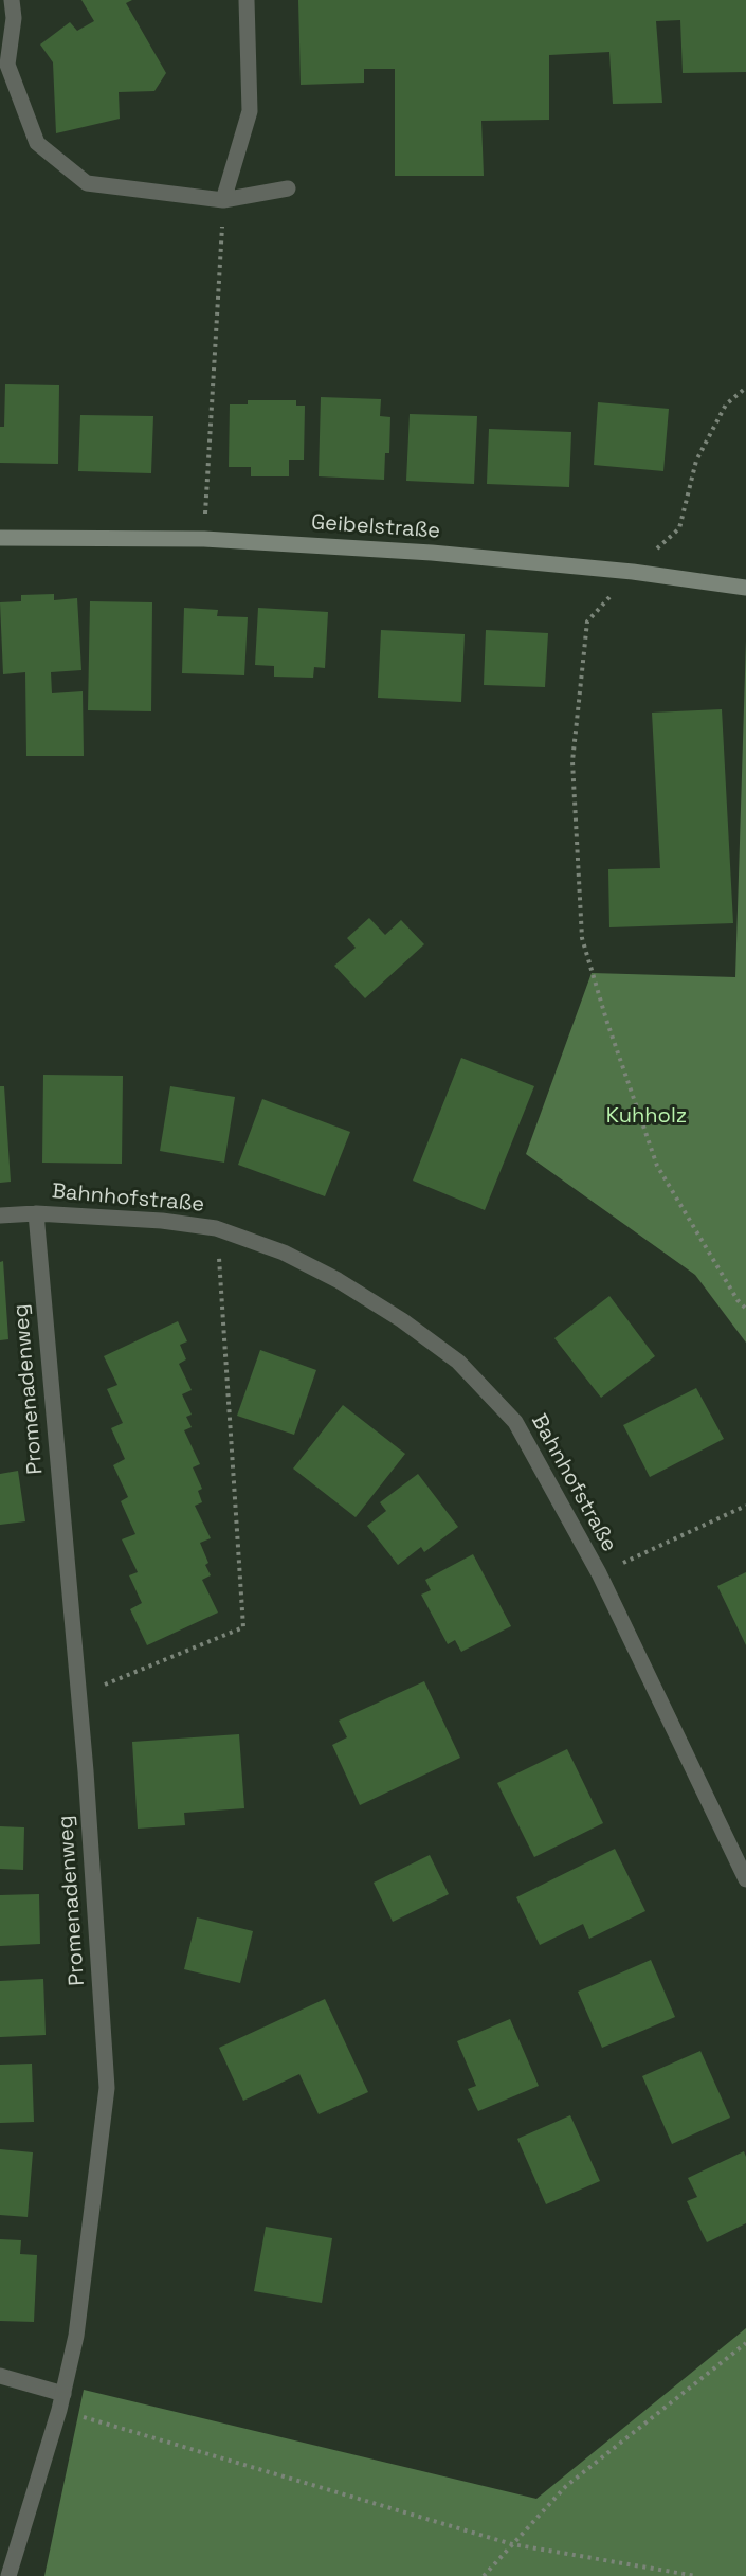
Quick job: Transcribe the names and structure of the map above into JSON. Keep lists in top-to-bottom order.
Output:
{
  "streets": {
    "street": ["Geibelstraße", "Bahnhofstraße", "Promenadenweg"]
  },
  "crossings": [
    ["Bahnhofstraße", "Promenadenweg"]
  ],
  "parks": ["Kuhholz"]
}
